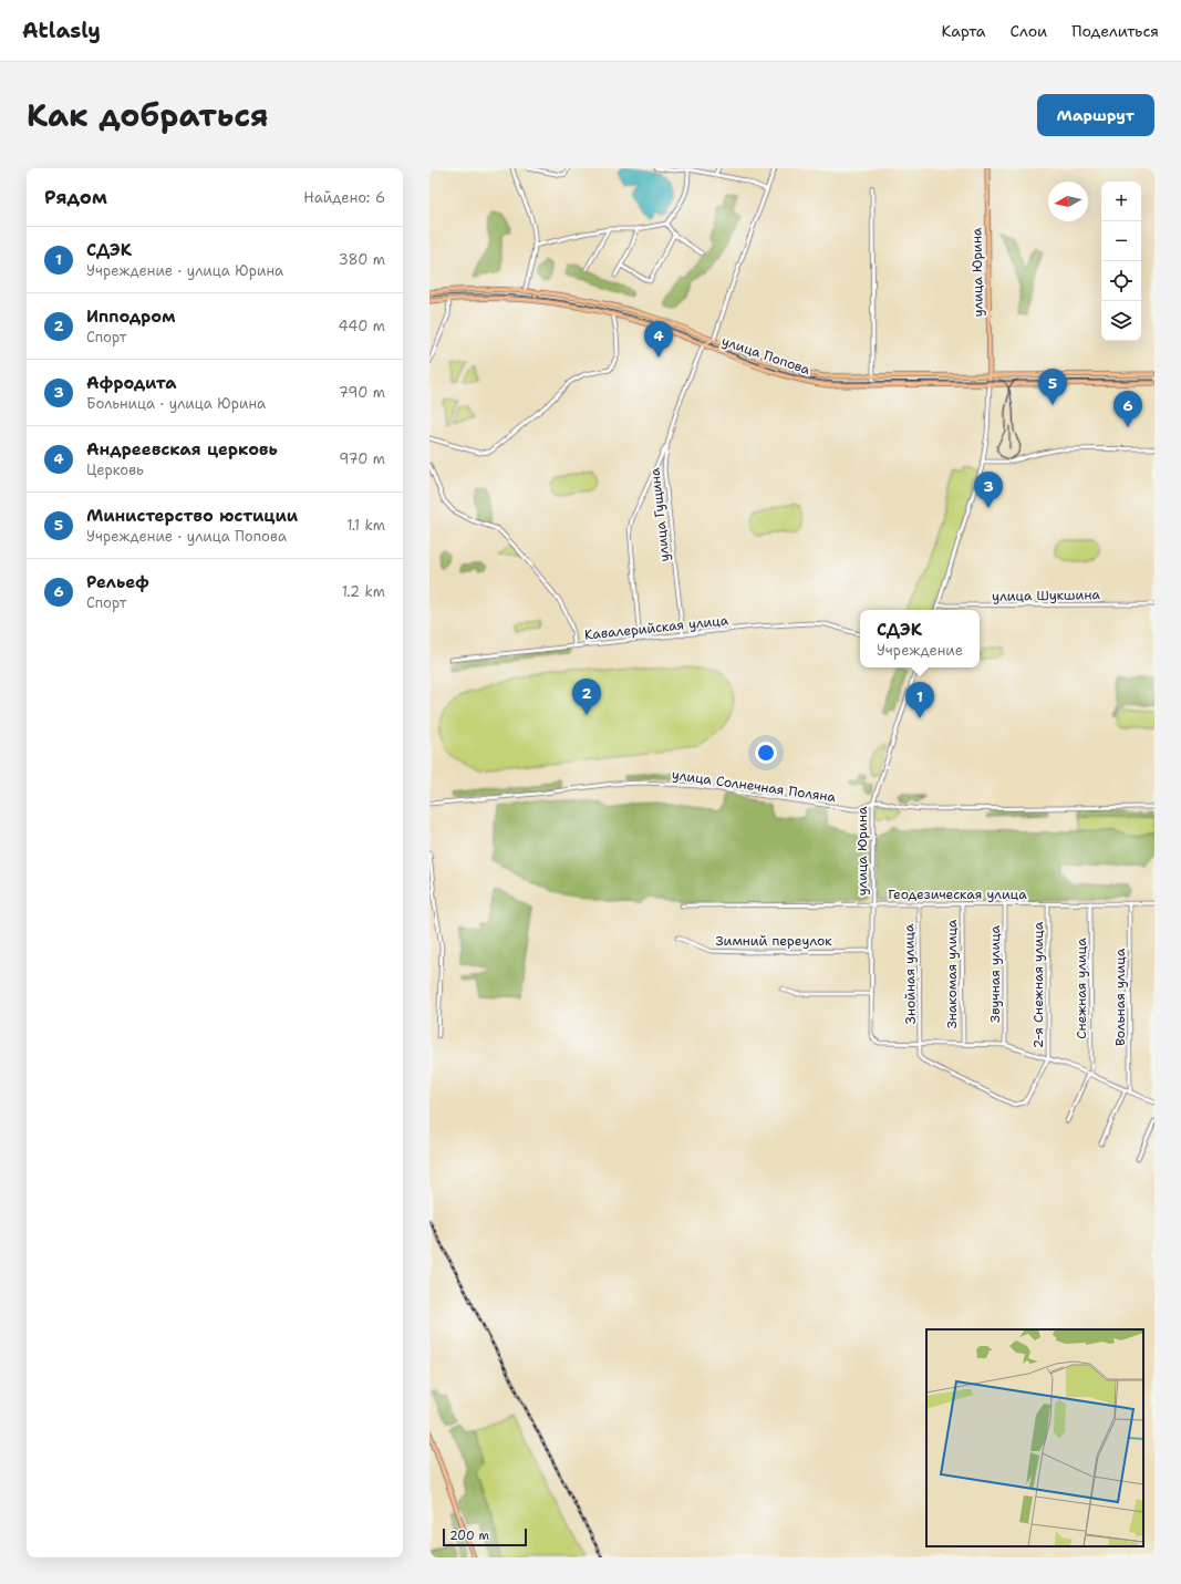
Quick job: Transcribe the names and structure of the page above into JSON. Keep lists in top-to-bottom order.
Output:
{
  "streets": {
    "main road": ["улица Юрина", "улица Попова"],
    "street": [
      "улица Гущина",
      "улица Шукшина",
      "Кавалерийская улица",
      "улица Солнечная Поляна",
      "Геодезическая улица",
      "Зимний переулок",
      "Знойная улица",
      "Знакомая улица",
      "Звучная улица",
      "2-я Снежная улица",
      "Снежная улица",
      "Вольная улица"
    ]
  },
  "crossings": [
    ["улица Юрина", "улица Попова"],
    ["улица Юрина", "улица Солнечная Поляна"],
    ["улица Юрина", "Геодезическая улица"],
    ["улица Юрина", "Зимний переулок"],
    ["улица Юрина", "Знойная улица"],
    ["улица Юрина", "2-я Снежная улица"],
    ["улица Попова", "улица Гущина"],
    ["улица Гущина", "Кавалерийская улица"],
    ["Геодезическая улица", "Знойная улица"],
    ["Геодезическая улица", "Знакомая улица"],
    ["Геодезическая улица", "Звучная улица"],
    ["Геодезическая улица", "2-я Снежная улица"],
    ["Геодезическая улица", "Снежная улица"],
    ["Геодезическая улица", "Вольная улица"],
    ["Знойная улица", "2-я Снежная улица"]
  ],
  "scale_bar": "200 m",
  "north": "left",
  "page": {
    "header": "Atlasly",
    "nav": ["Карта", "Слои", "Поделиться"],
    "title": "Как добраться",
    "buttons": "Маршрут",
    "heading": ["Рядом", "Найдено: 6"],
    "map_buttons": ["+", "−"],
    "list": [
      {
        "mark": "1",
        "name": "СДЭК",
        "note": "Учреждение · улица Юрина",
        "value": "380 m"
      },
      {
        "mark": "2",
        "name": "Ипподром",
        "note": "Спорт",
        "value": "440 m"
      },
      {
        "mark": "3",
        "name": "Афродита",
        "note": "Больница · улица Юрина",
        "value": "790 m"
      },
      {
        "mark": "4",
        "name": "Андреевская церковь",
        "note": "Церковь",
        "value": "970 m"
      },
      {
        "mark": "5",
        "name": "Министерство юстиции",
        "note": "Учреждение · улица Попова",
        "value": "1.1 km"
      },
      {
        "mark": "6",
        "name": "Рельеф",
        "note": "Спорт",
        "value": "1.2 km"
      }
    ],
    "pins": [
      "4",
      "5",
      "6",
      "3",
      "2",
      "1"
    ],
    "popup": ["СДЭК", "Учреждение"],
    "scale": "200 m"
  }
}
